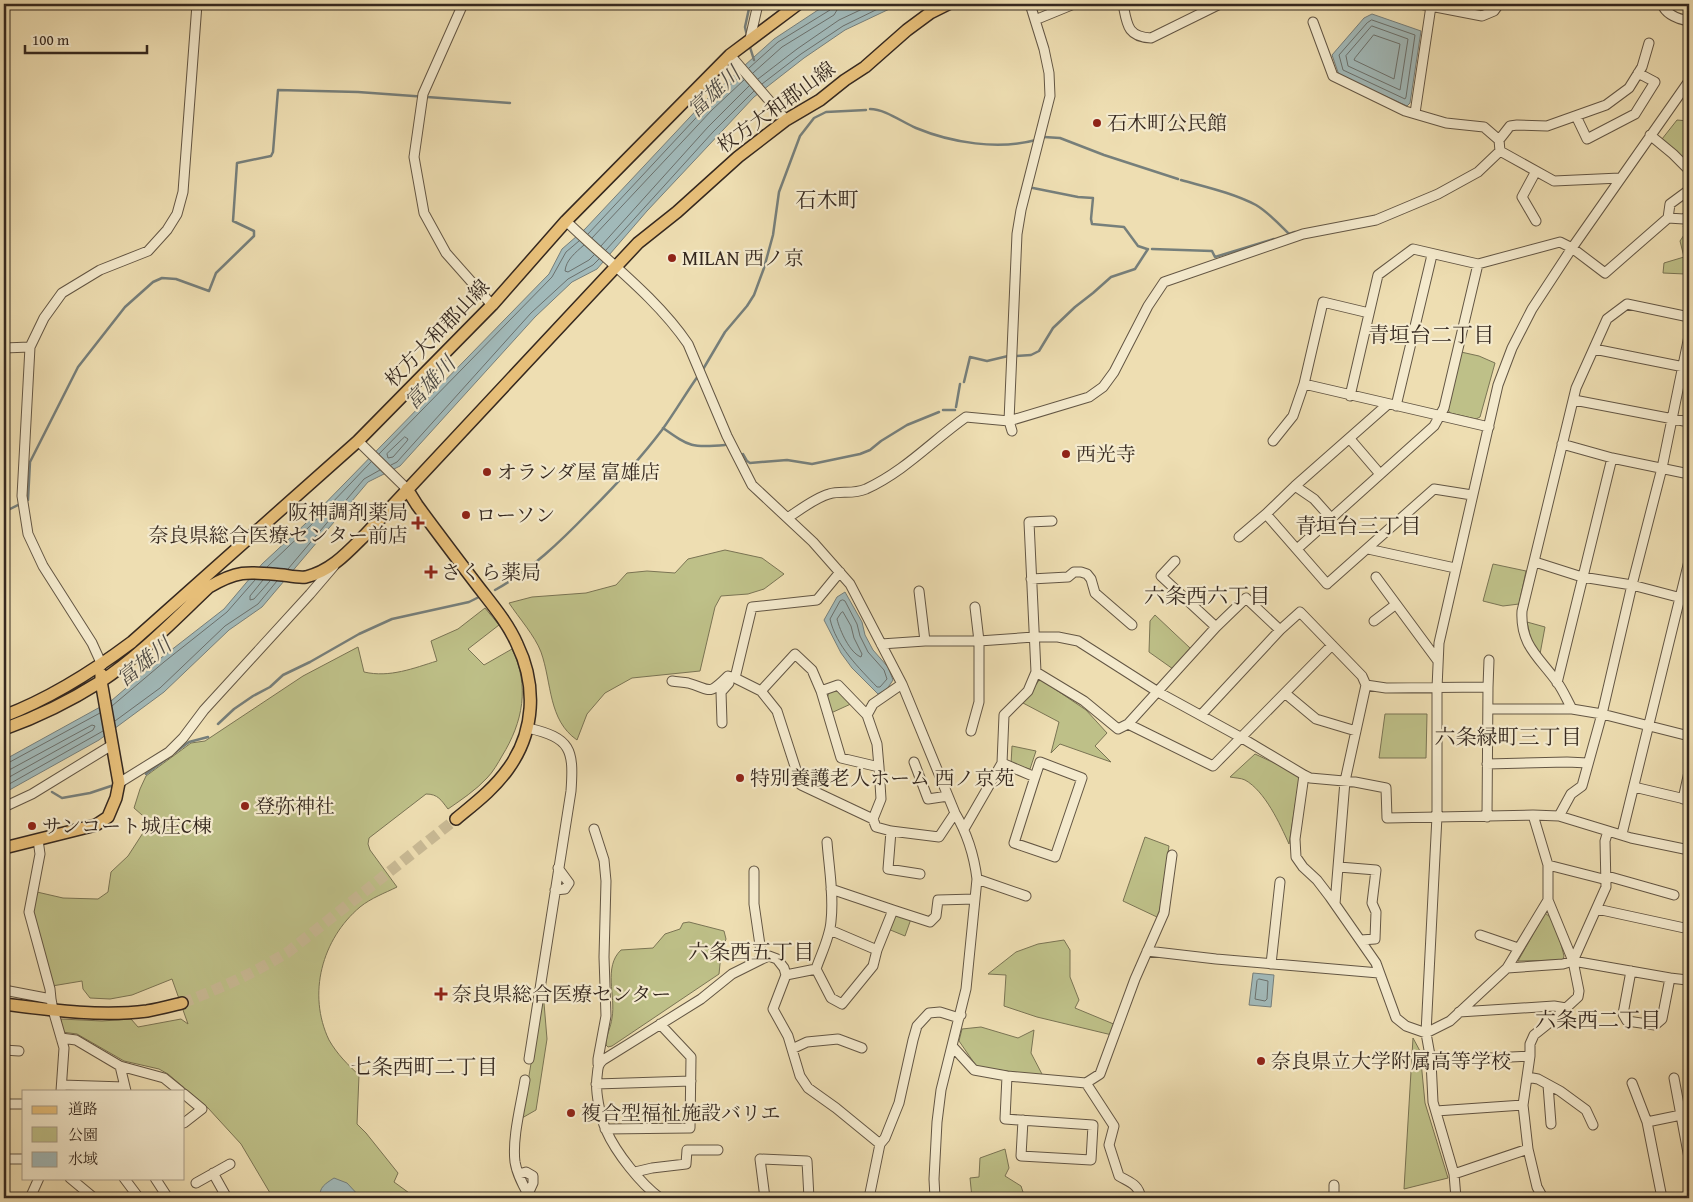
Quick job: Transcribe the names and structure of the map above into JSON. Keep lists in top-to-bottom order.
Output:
{
  "streets": {
    "main road": ["枚方大和郡山線"]
  },
  "districts": [
    "石木町",
    "青垣台二丁目",
    "青垣台三丁目",
    "六条西六丁目",
    "六条緑町三丁目",
    "六条西五丁目",
    "六条西二丁目",
    "七条西町二丁目"
  ],
  "water": ["富雄川"],
  "places": {
    "other": [
      "石木町公民館",
      "MILAN 西ノ京",
      "西光寺",
      "オランダ屋 富雄店",
      "ローソン",
      "特別養護老人ホーム 西ノ京苑",
      "登弥神社",
      "サンコート城庄C棟",
      "奈良県立大学附属高等学校",
      "複合型福祉施設バリエ"
    ],
    "health": ["阪神調剤薬局 奈良県総合医療センター前店", "さくら薬局", "奈良県総合医療センター"]
  },
  "legend": ["道路", "公園", "水域"],
  "scale_bar": "100 m"
}
